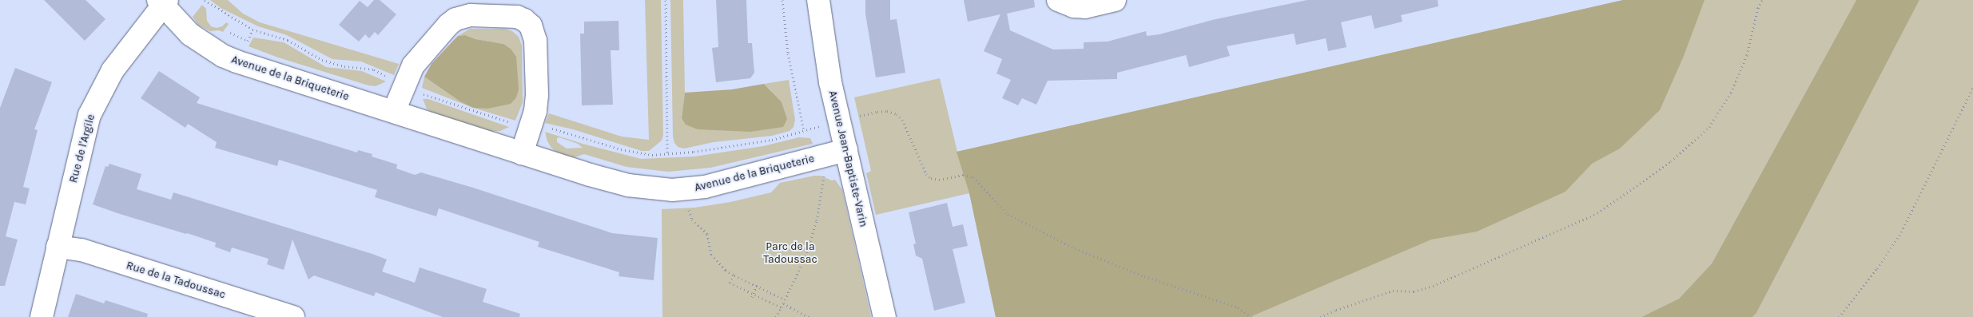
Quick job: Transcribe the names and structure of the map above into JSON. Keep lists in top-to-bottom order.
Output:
{
  "streets": {
    "street": [
      "Avenue de la Briqueterie",
      "Rue de l'Argile",
      "Avenue Jean-Baptiste-Varin",
      "Rue de la Tadoussac"
    ]
  },
  "crossings": [
    ["Avenue de la Briqueterie", "Rue de l'Argile"],
    ["Avenue de la Briqueterie", "Avenue Jean-Baptiste-Varin"],
    ["Rue de l'Argile", "Rue de la Tadoussac"]
  ],
  "parks": ["Parc de la Tadoussac"]
}
